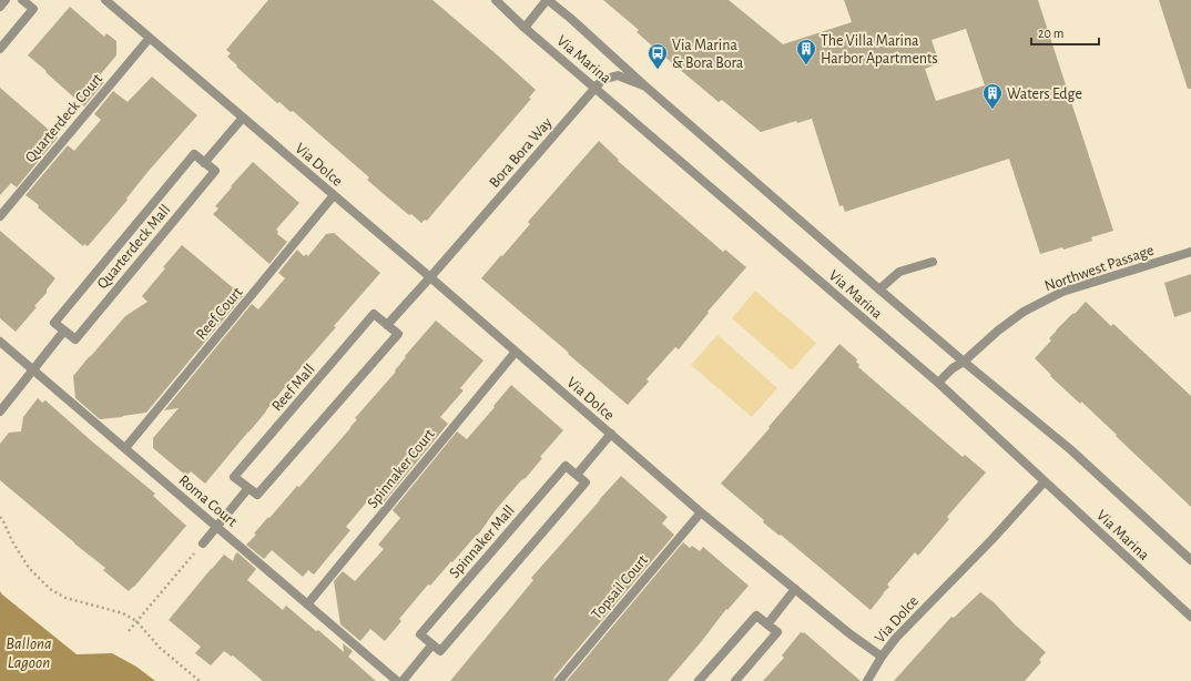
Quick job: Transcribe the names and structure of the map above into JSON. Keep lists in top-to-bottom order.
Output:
{
  "streets": {
    "street": [
      "Via Marina",
      "Quarterdeck Court",
      "Bora Bora Way",
      "Via Dolce",
      "Quarterdeck Mall",
      "Northwest Passage",
      "Reef Court",
      "Reef Mall",
      "Spinnaker Court",
      "Roma Court",
      "Spinnaker Mall",
      "Topsail Court"
    ]
  },
  "crossings": [
    ["Via Marina", "Bora Bora Way"],
    ["Via Marina", "Via Dolce"],
    ["Via Marina", "Northwest Passage"],
    ["Quarterdeck Court", "Via Dolce"],
    ["Bora Bora Way", "Via Dolce"],
    ["Via Dolce", "Reef Court"],
    ["Via Dolce", "Spinnaker Court"],
    ["Via Dolce", "Topsail Court"],
    ["Reef Court", "Roma Court"],
    ["Spinnaker Court", "Roma Court"]
  ],
  "water": ["Ballona Lagoon"],
  "places": {
    "building": ["The Villa Marina Harbor Apartments", "Waters Edge"],
    "bus stop": ["Via Marina & Bora Bora"]
  },
  "scale_bar": "20 m"
}
